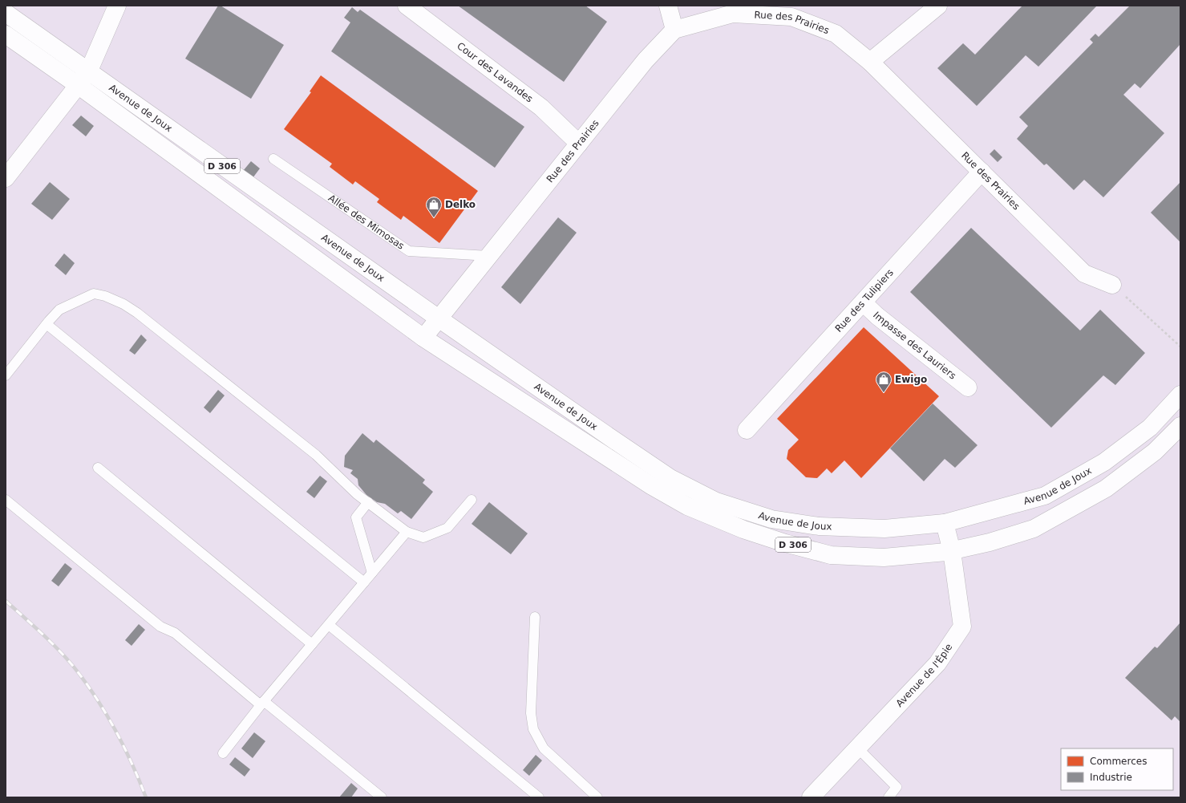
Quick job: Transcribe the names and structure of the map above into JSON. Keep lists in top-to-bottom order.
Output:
{
  "streets": {
    "main road": [
      "Rue des Prairies",
      "Cour des Lavandes",
      "Avenue de Joux",
      "D 306",
      "Rue des Tulipiers",
      "Impasse des Lauriers",
      "Avenue de l'Épie"
    ],
    "lane": ["Allée des Mimosas"]
  },
  "crossings": [
    ["Rue des Prairies", "Cour des Lavandes"],
    ["Rue des Prairies", "Avenue de Joux"],
    ["Rue des Prairies", "Allée des Mimosas"],
    ["Rue des Prairies", "Rue des Tulipiers"],
    ["Avenue de Joux", "Avenue de l'Épie"],
    ["Rue des Tulipiers", "Impasse des Lauriers"]
  ],
  "places": {
    "shop": ["Delko", "Ewigo"]
  },
  "legend": ["Commerces", "Industrie"]
}
